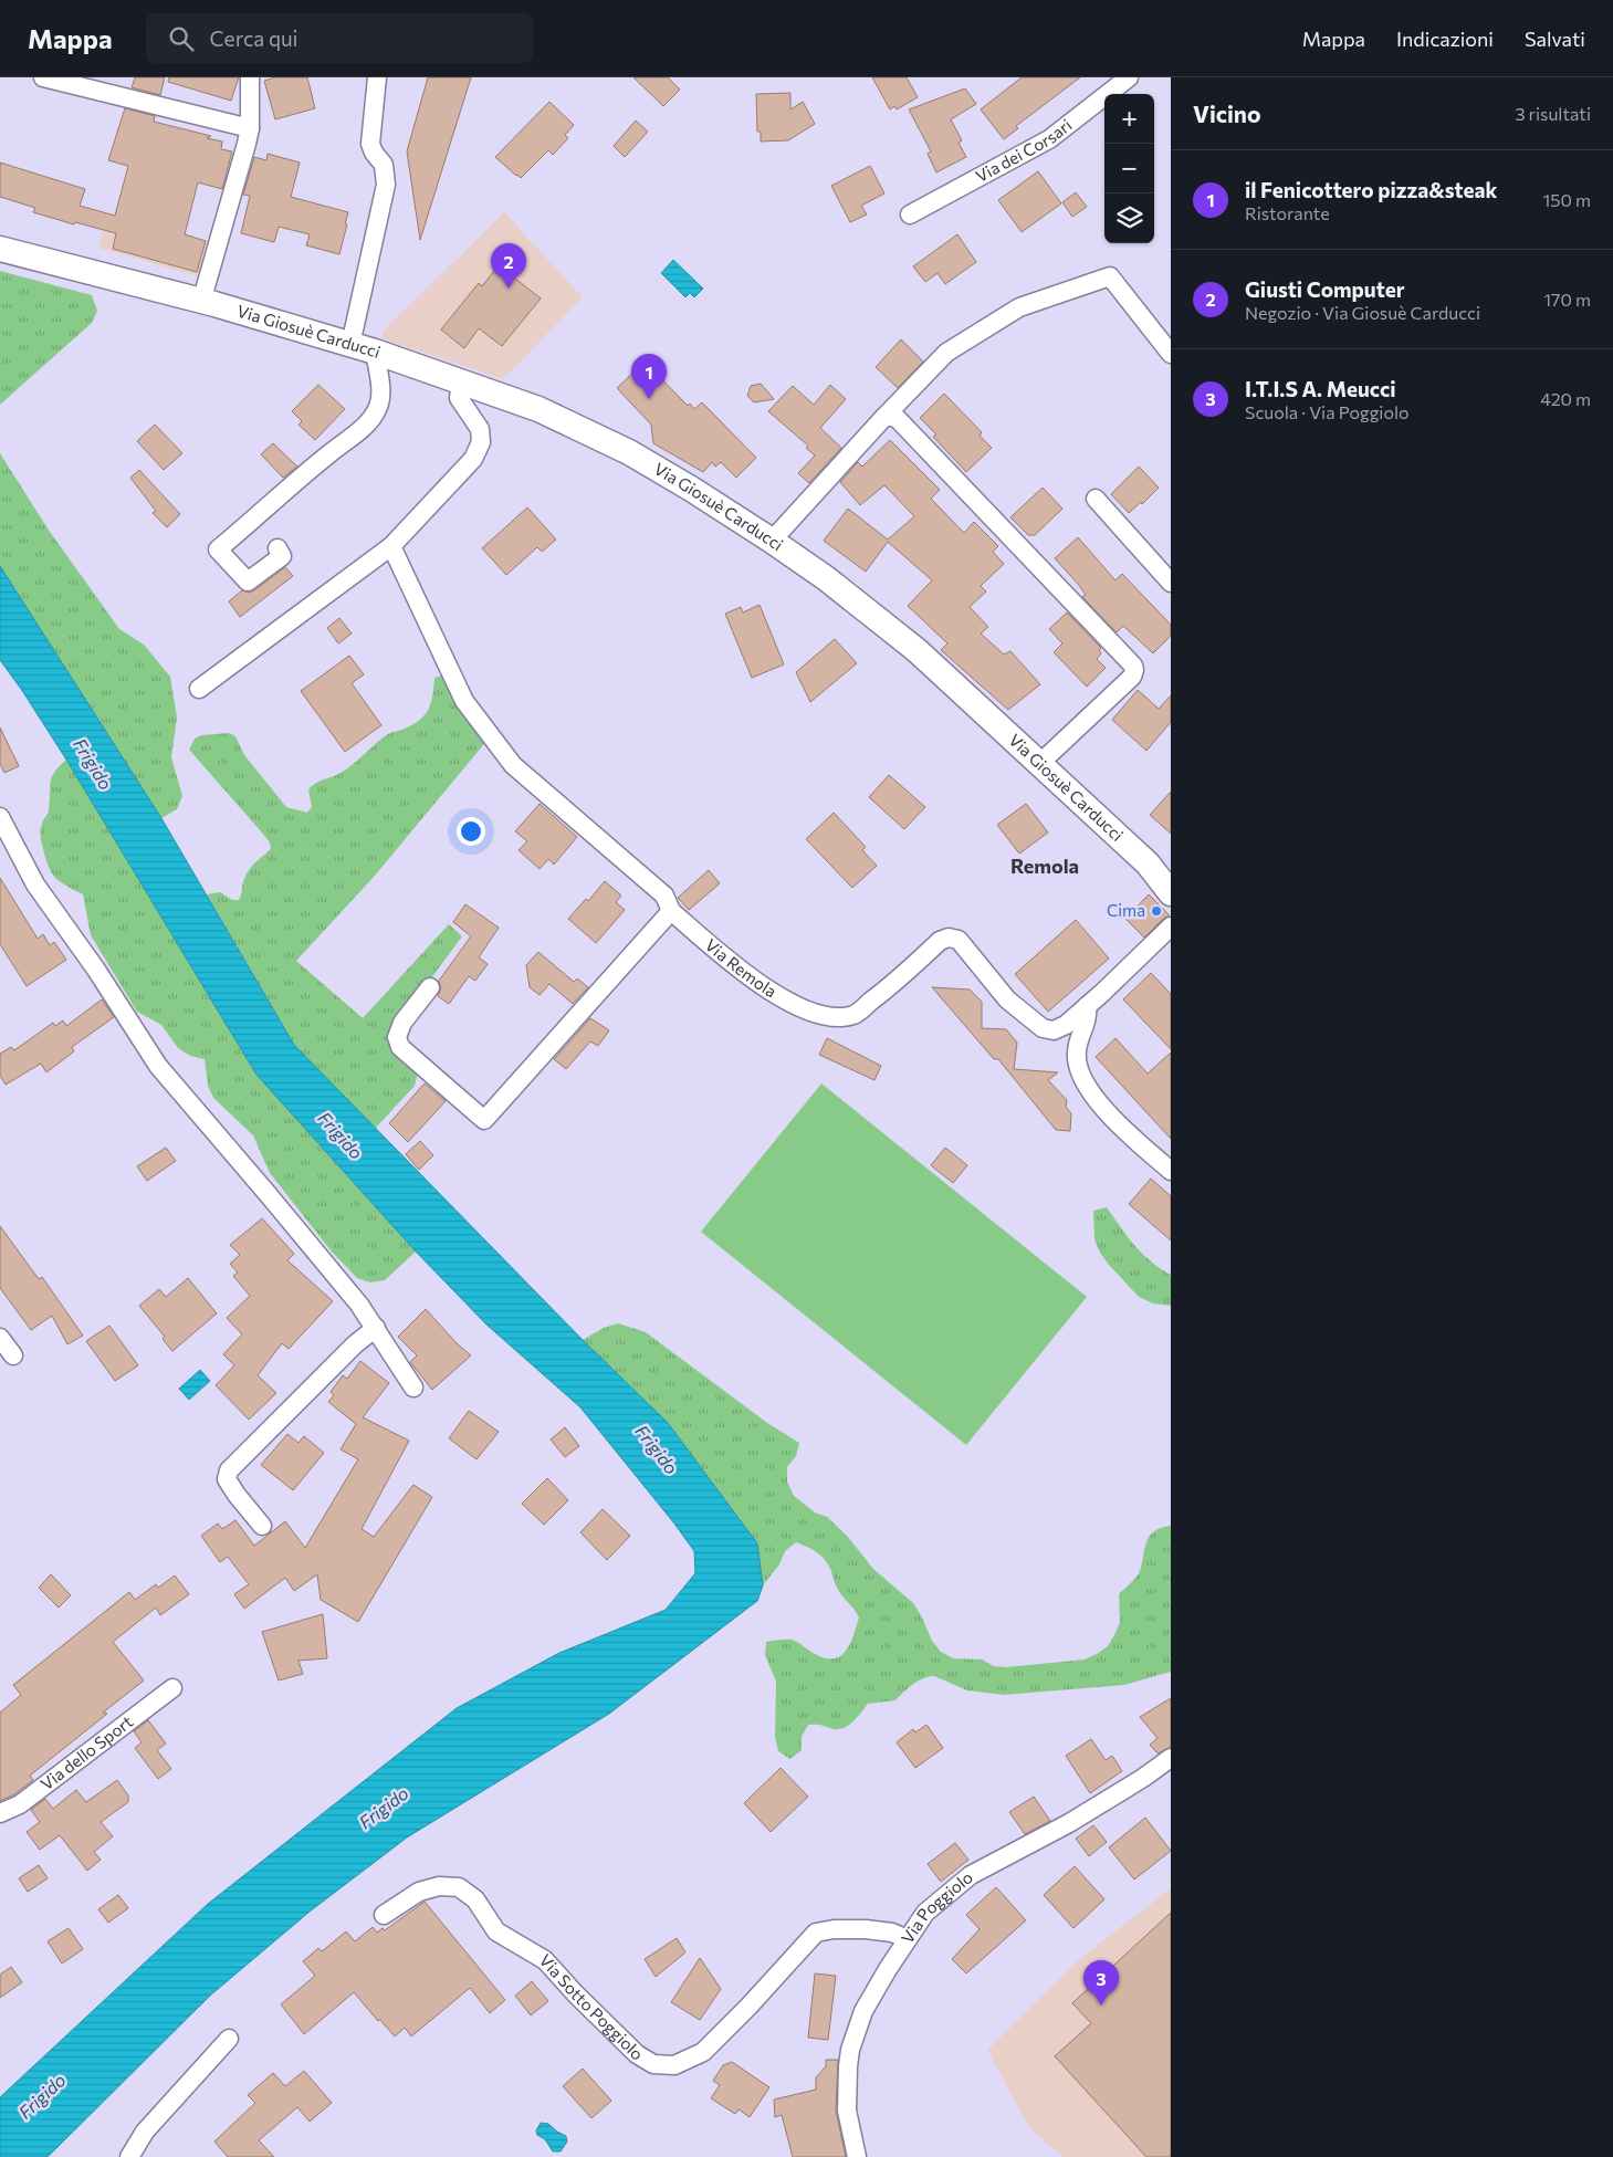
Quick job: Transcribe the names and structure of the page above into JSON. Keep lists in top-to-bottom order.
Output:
{
  "streets": {
    "main road": ["Via Giosuè Carducci"],
    "street": [
      "Via dei Corsari",
      "Via Remola",
      "Via dello Sport",
      "Via Poggiolo",
      "Via Sotto Poggiolo"
    ]
  },
  "crossings": [
    ["Via Poggiolo", "Via Sotto Poggiolo"]
  ],
  "districts": ["Remola"],
  "water": ["Frigido"],
  "places": ["Cima"],
  "page": {
    "header": "Mappa",
    "search": "Cerca qui",
    "nav": ["Mappa", "Indicazioni", "Salvati"],
    "heading": ["Vicino", "3 risultati"],
    "map_buttons": ["+", "−"],
    "list": [
      {
        "mark": "1",
        "name": "il Fenicottero pizza&steak",
        "note": "Ristorante",
        "value": "150 m"
      },
      {
        "mark": "2",
        "name": "Giusti Computer",
        "note": "Negozio · Via Giosuè Carducci",
        "value": "170 m"
      },
      {
        "mark": "3",
        "name": "I.T.I.S A. Meucci",
        "note": "Scuola · Via Poggiolo",
        "value": "420 m"
      }
    ],
    "pins": ["2", "1", "3"]
  }
}
